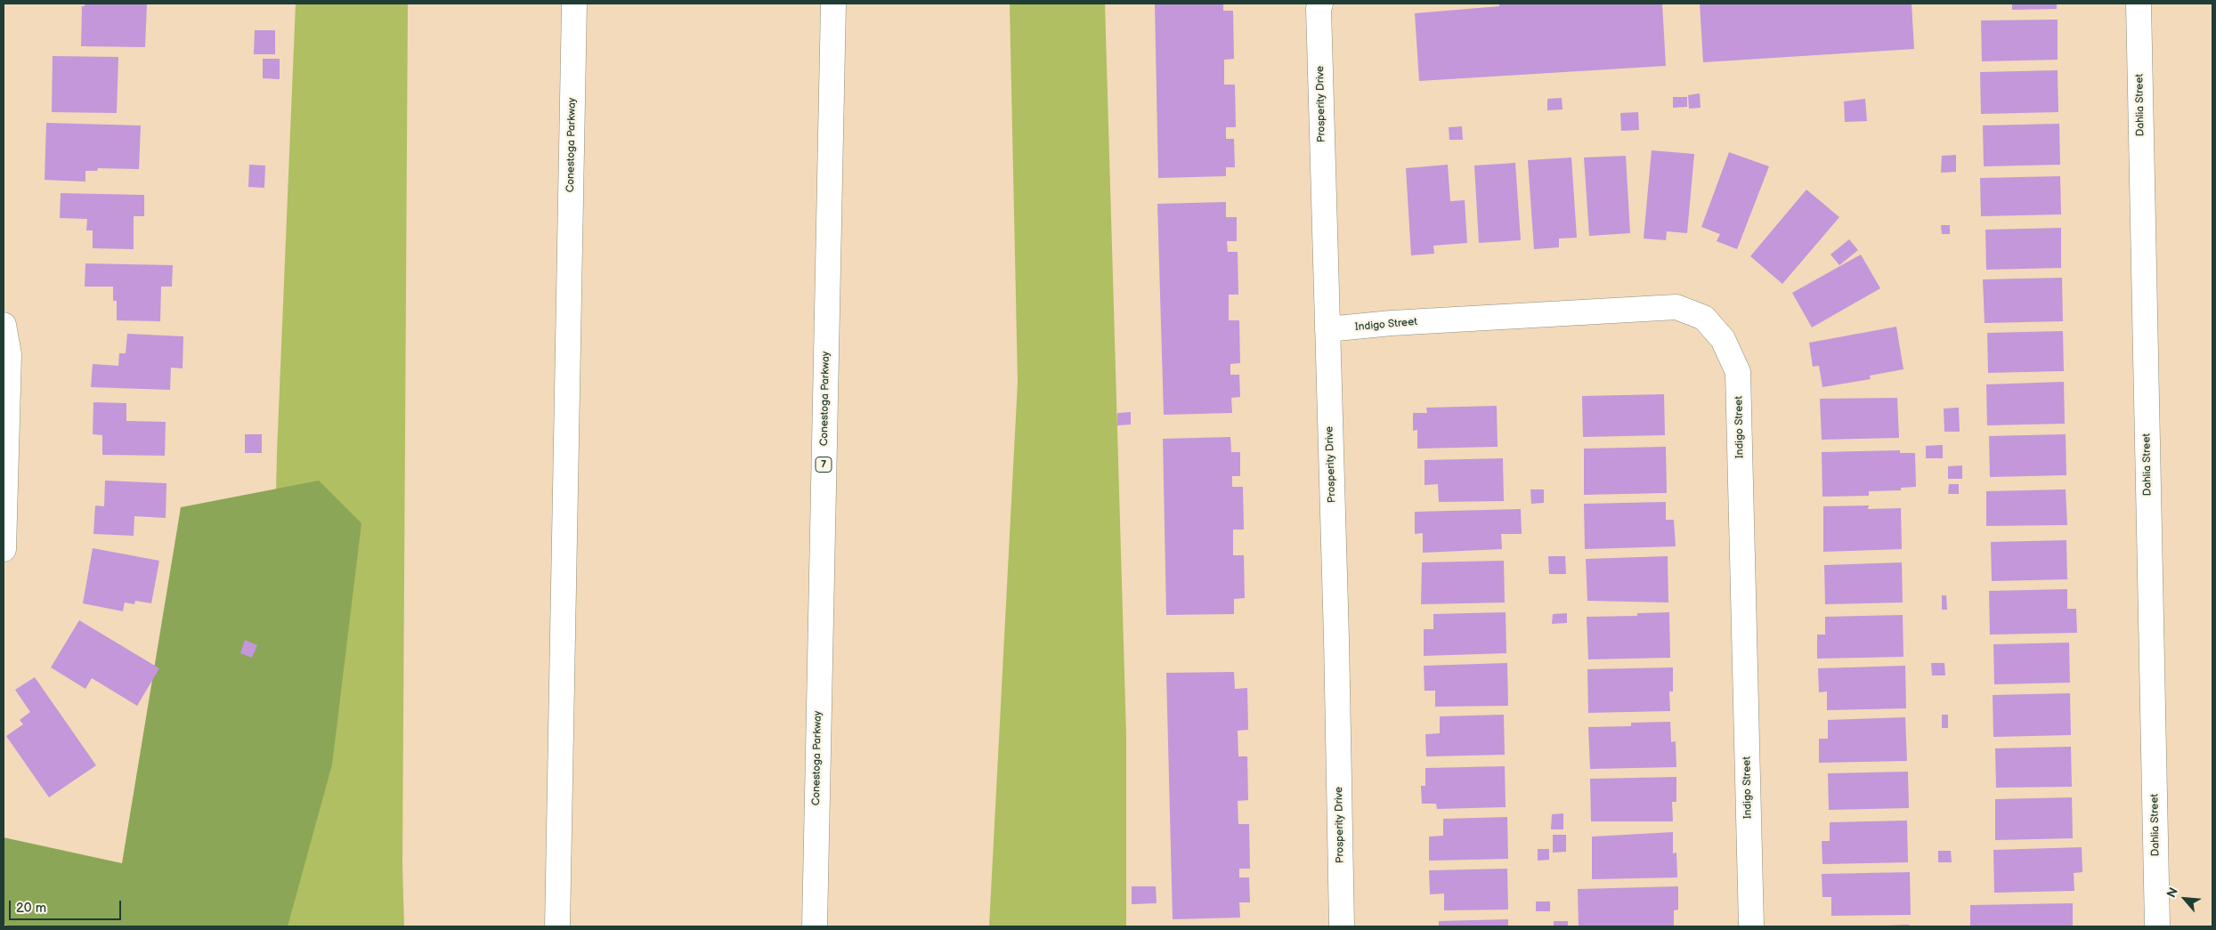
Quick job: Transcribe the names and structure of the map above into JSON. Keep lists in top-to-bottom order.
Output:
{
  "streets": {
    "main road": [
      "Prosperity Drive",
      "Dahlia Street",
      "Conestoga Parkway",
      "Indigo Street",
      "7"
    ]
  },
  "crossings": [
    ["Prosperity Drive", "Indigo Street"]
  ],
  "scale_bar": "20 m",
  "north": "top left"
}
